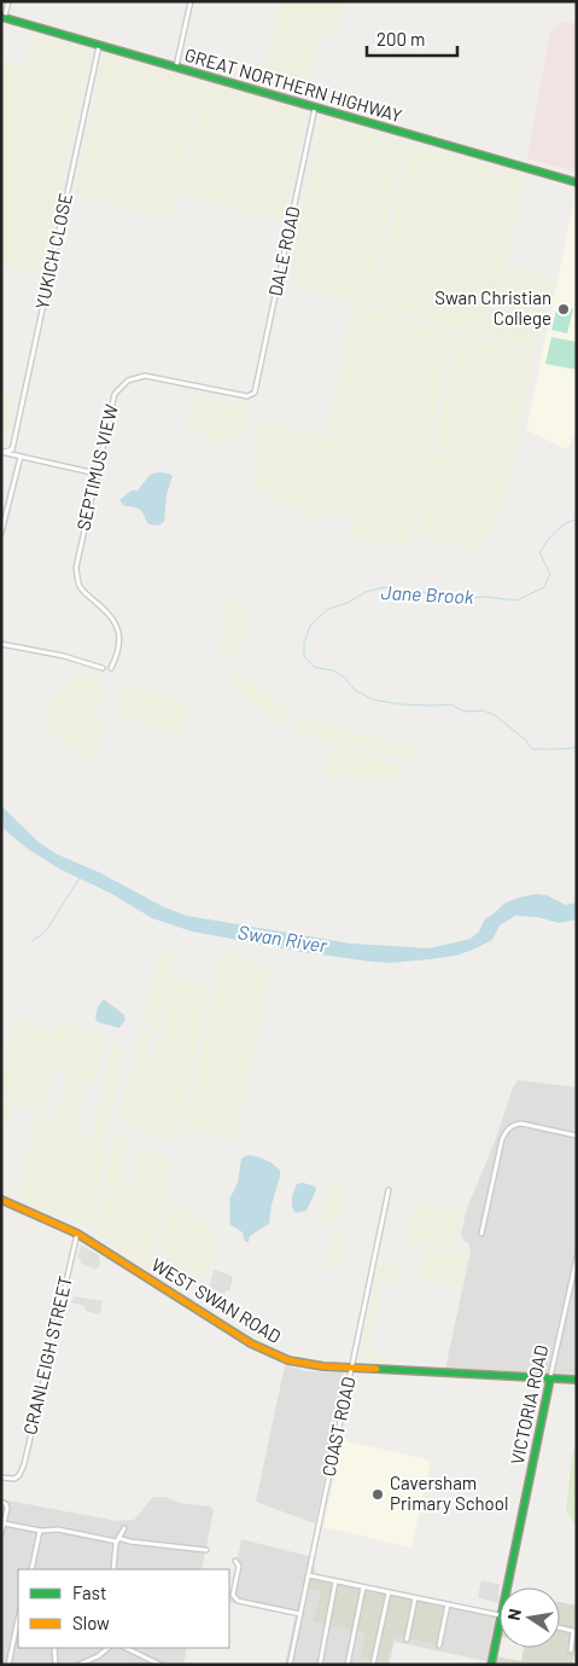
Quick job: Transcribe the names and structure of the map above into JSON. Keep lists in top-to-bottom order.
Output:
{
  "streets": {
    "main road": ["GREAT NORTHERN HIGHWAY", "WEST SWAN ROAD", "VICTORIA ROAD"],
    "street": [
      "YUKICH CLOSE",
      "DALE ROAD",
      "SEPTIMUS VIEW",
      "CRANLEIGH STREET",
      "COAST ROAD"
    ]
  },
  "crossings": [
    ["GREAT NORTHERN HIGHWAY", "YUKICH CLOSE"],
    ["GREAT NORTHERN HIGHWAY", "DALE ROAD"],
    ["DALE ROAD", "SEPTIMUS VIEW"],
    ["WEST SWAN ROAD", "CRANLEIGH STREET"],
    ["WEST SWAN ROAD", "VICTORIA ROAD"],
    ["WEST SWAN ROAD", "COAST ROAD"]
  ],
  "water": ["Jane Brook", "Swan River"],
  "places": ["Swan Christian College", "Caversham Primary School"],
  "legend": ["Fast", "Slow"],
  "scale_bar": "200 m",
  "north": "left"
}
